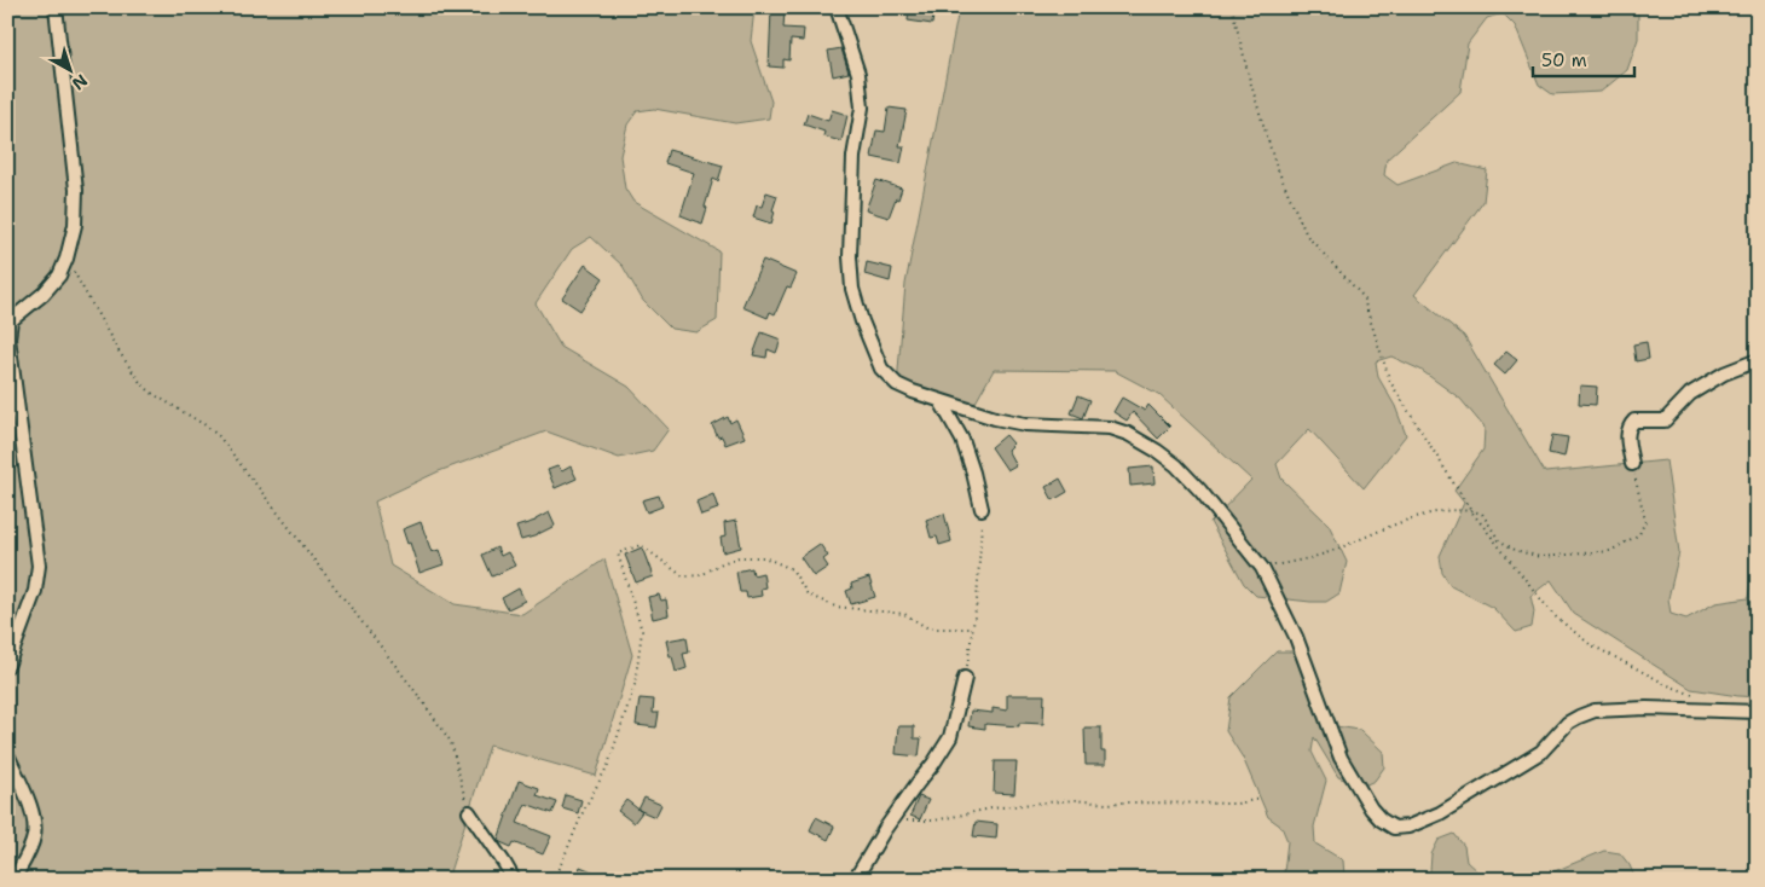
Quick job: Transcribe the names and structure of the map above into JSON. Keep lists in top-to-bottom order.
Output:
{
  "scale_bar": "50 m",
  "north": "bottom right"
}
